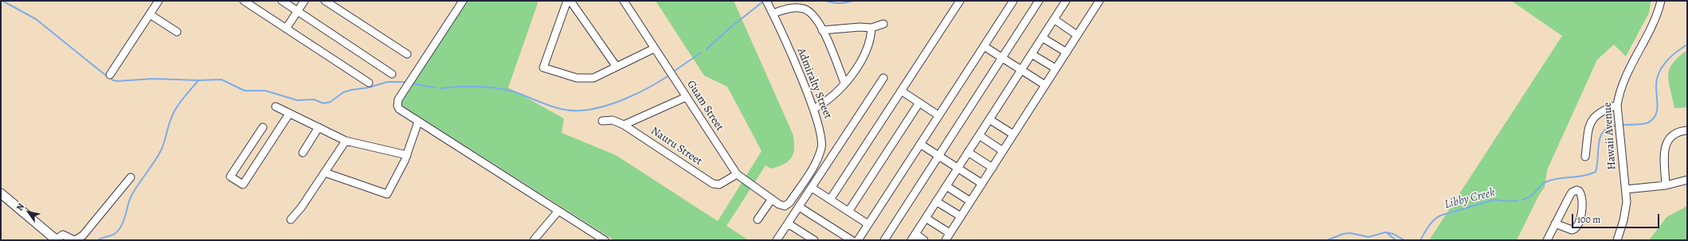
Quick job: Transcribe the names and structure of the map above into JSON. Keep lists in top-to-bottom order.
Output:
{
  "streets": {
    "street": [
      "Admiralty Street",
      "Guam Street",
      "Hawaii Avenue",
      "Nauru Street"
    ]
  },
  "crossings": [
    ["Admiralty Street", "Guam Street"],
    ["Guam Street", "Nauru Street"]
  ],
  "water": ["Libby Creek"],
  "scale_bar": "100 m",
  "north": "top left"
}
